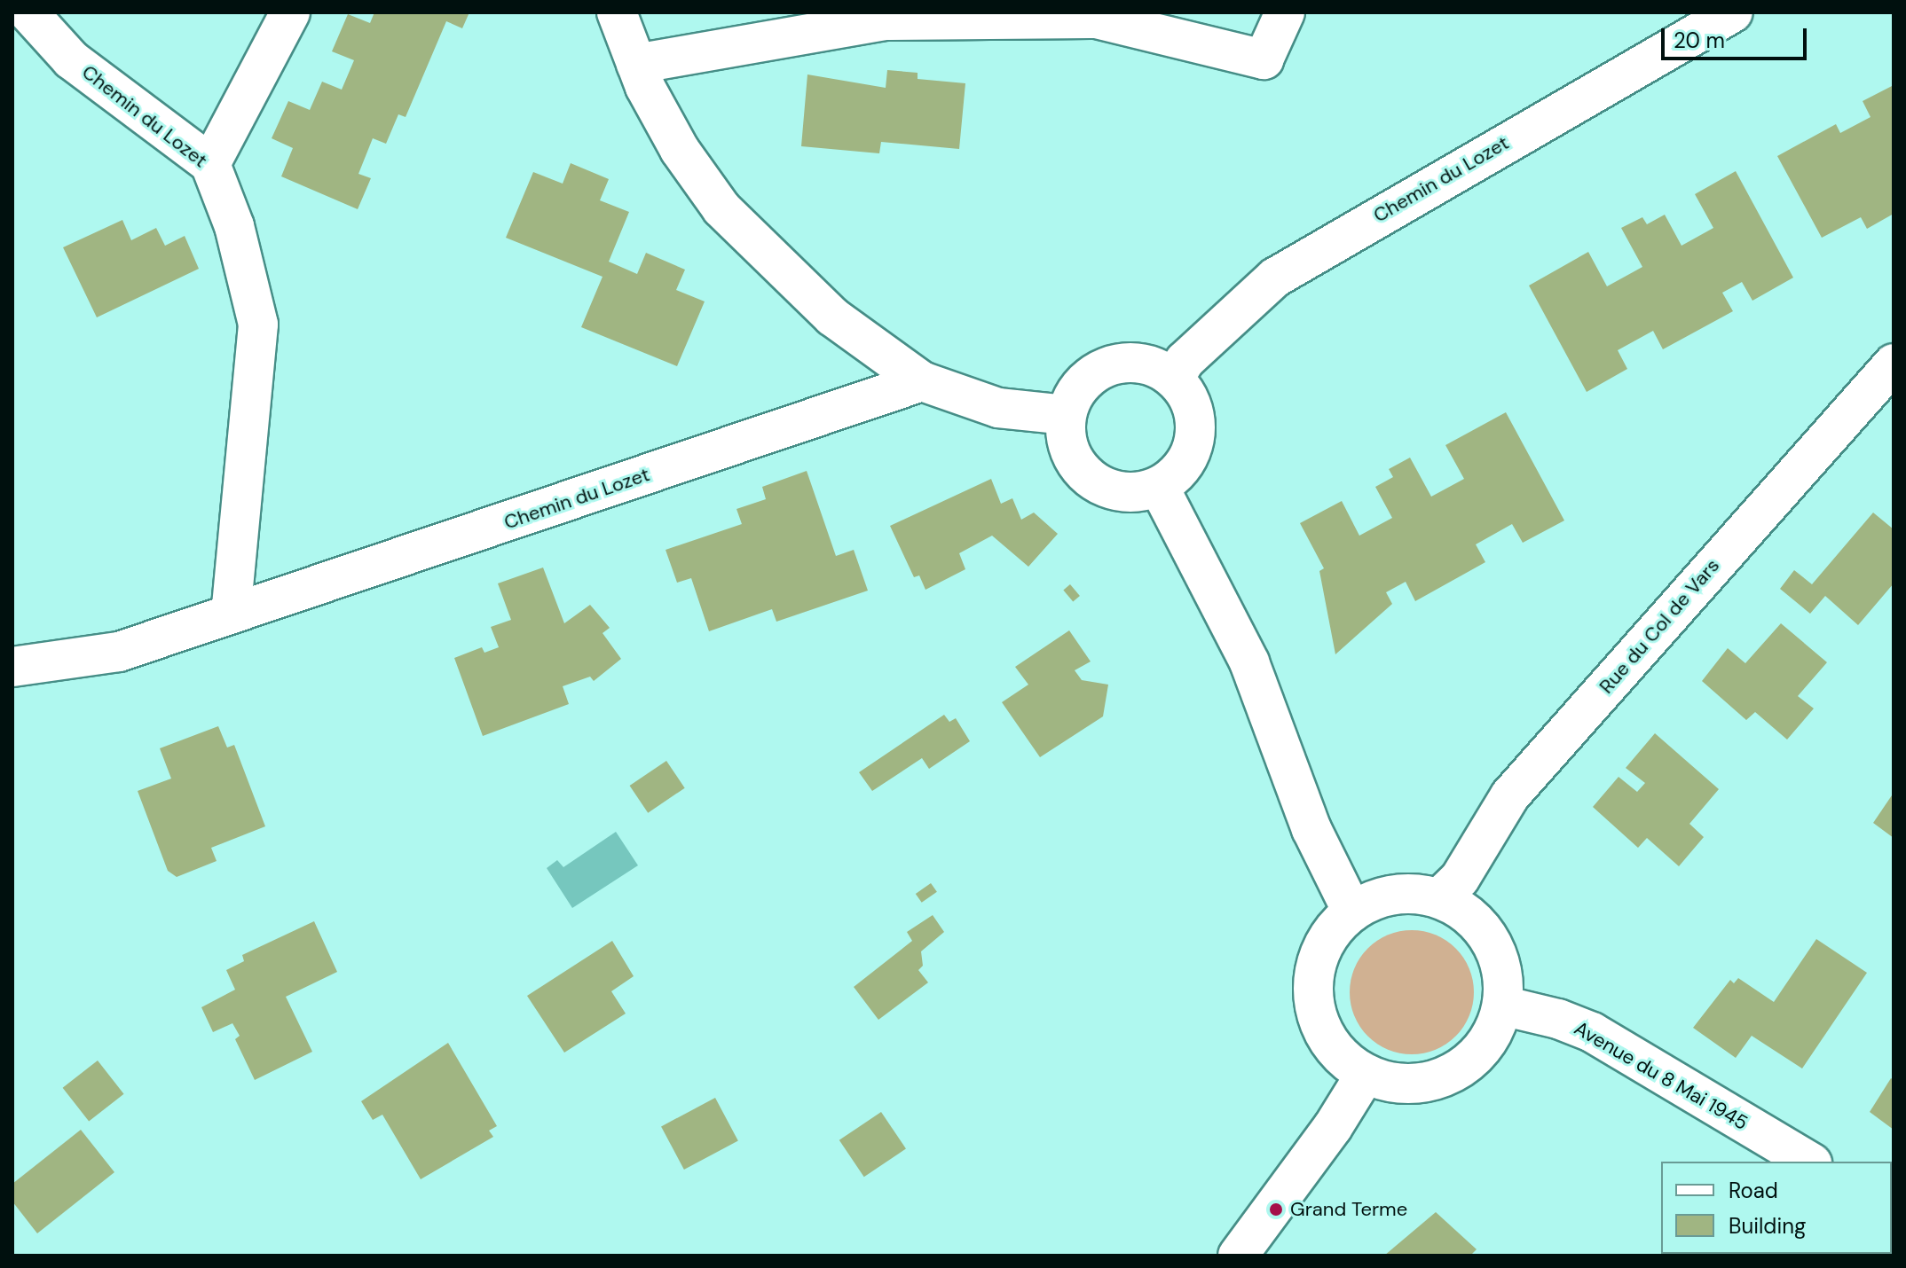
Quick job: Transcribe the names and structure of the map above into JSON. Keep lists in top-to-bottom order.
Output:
{
  "streets": {
    "street": ["Chemin du Lozet", "Rue du Col de Vars", "Avenue du 8 Mai 1945"]
  },
  "crossings": [
    ["Rue du Col de Vars", "Avenue du 8 Mai 1945"]
  ],
  "places": ["Grand Terme"],
  "legend": ["Road", "Building"],
  "scale_bar": "20 m"
}
